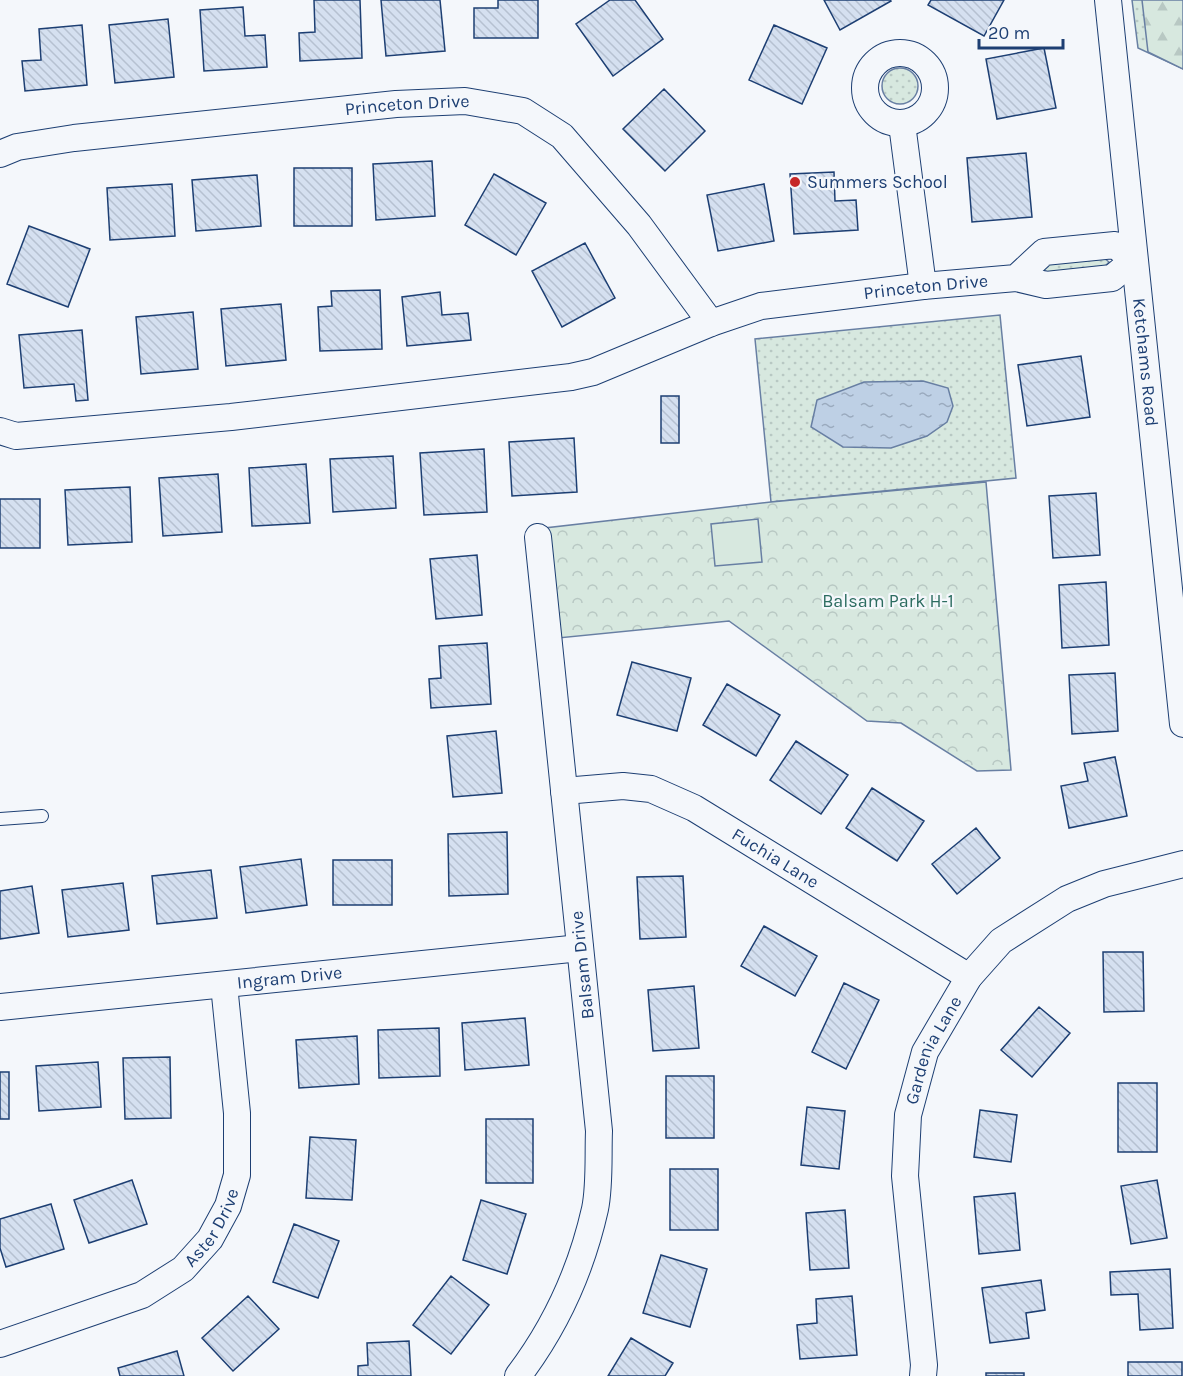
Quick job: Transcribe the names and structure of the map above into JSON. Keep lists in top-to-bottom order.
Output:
{
  "streets": {
    "street": [
      "Princeton Drive",
      "Ketchams Road",
      "Fuchia Lane",
      "Balsam Drive",
      "Ingram Drive",
      "Gardenia Lane",
      "Aster Drive"
    ]
  },
  "crossings": [
    ["Princeton Drive", "Ketchams Road"],
    ["Fuchia Lane", "Balsam Drive"],
    ["Fuchia Lane", "Gardenia Lane"],
    ["Balsam Drive", "Ingram Drive"],
    ["Ingram Drive", "Aster Drive"]
  ],
  "parks": ["Balsam Park H-1"],
  "places": ["Summers School"],
  "scale_bar": "20 m"
}
